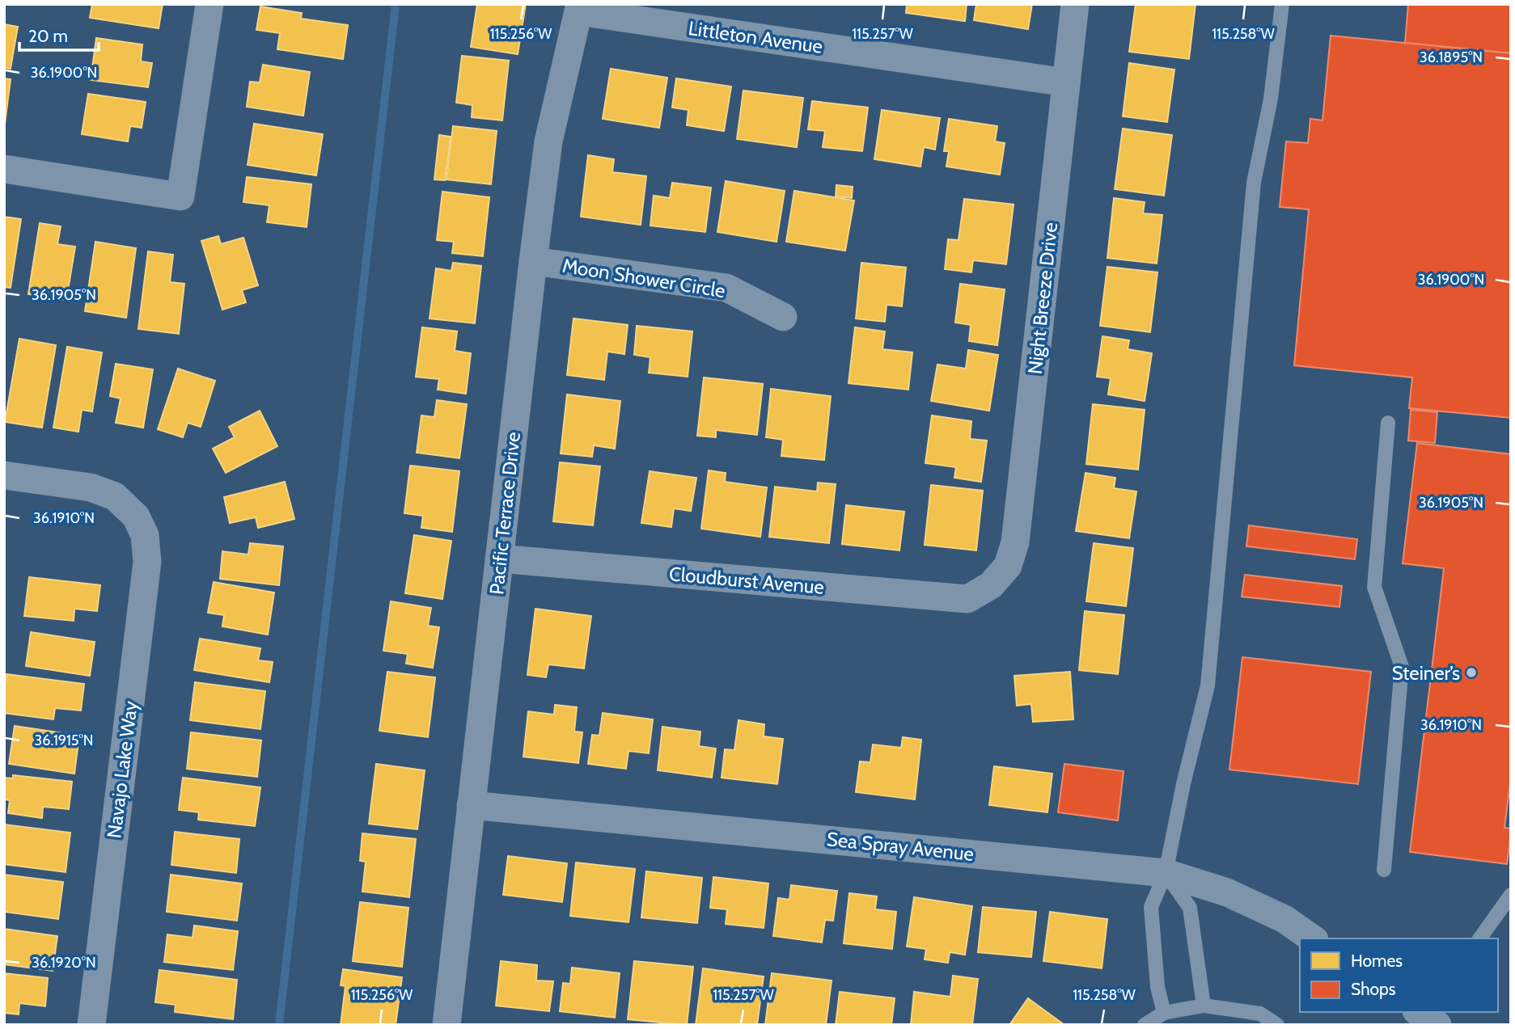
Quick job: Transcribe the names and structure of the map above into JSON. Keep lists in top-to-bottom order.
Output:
{
  "streets": {
    "street": [
      "Littleton Avenue",
      "Moon Shower Circle",
      "Night Breeze Drive",
      "Pacific Terrace Drive",
      "Cloudburst Avenue",
      "Navajo Lake Way",
      "Sea Spray Avenue"
    ]
  },
  "crossings": [
    ["Littleton Avenue", "Night Breeze Drive"],
    ["Littleton Avenue", "Pacific Terrace Drive"],
    ["Moon Shower Circle", "Pacific Terrace Drive"],
    ["Night Breeze Drive", "Cloudburst Avenue"],
    ["Pacific Terrace Drive", "Cloudburst Avenue"],
    ["Pacific Terrace Drive", "Sea Spray Avenue"]
  ],
  "places": ["Steiner’s"],
  "legend": ["Homes", "Shops"],
  "scale_bar": "20 m",
  "coordinates": [
    "115.256°W",
    "115.257°W",
    "115.258°W",
    "36.1895°N",
    "36.1900°N",
    "36.1905°N",
    "36.1910°N",
    "36.1915°N",
    "36.1920°N"
  ]
}
